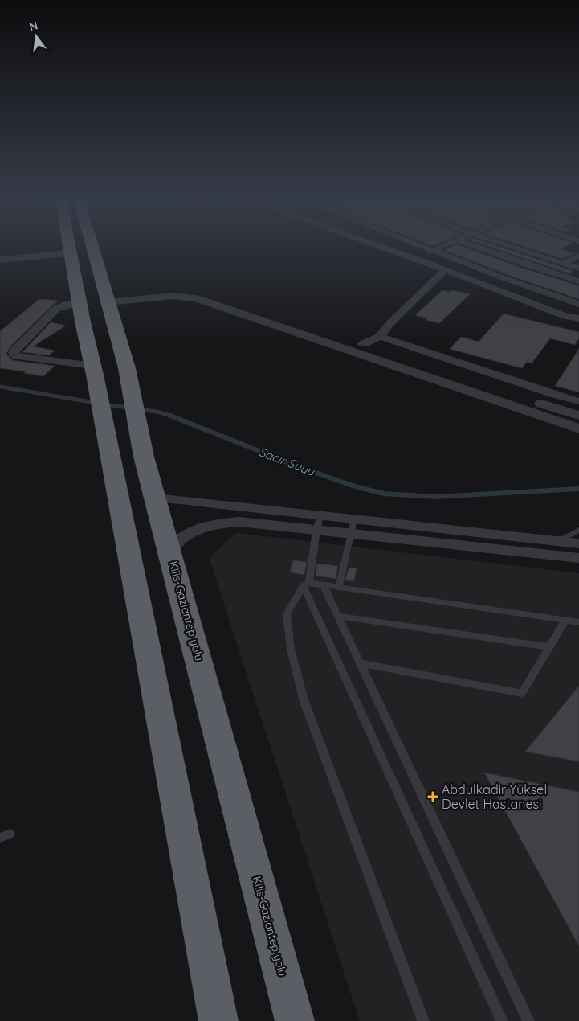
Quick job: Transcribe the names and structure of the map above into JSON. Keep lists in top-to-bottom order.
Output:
{
  "streets": {
    "highway": ["Kilis-Gaziantep yolu"]
  },
  "water": ["Sacır Suyu"],
  "places": {
    "health": ["Abdulkadir Yüksel Devlet Hastanesi"]
  },
  "north": "top"
}
